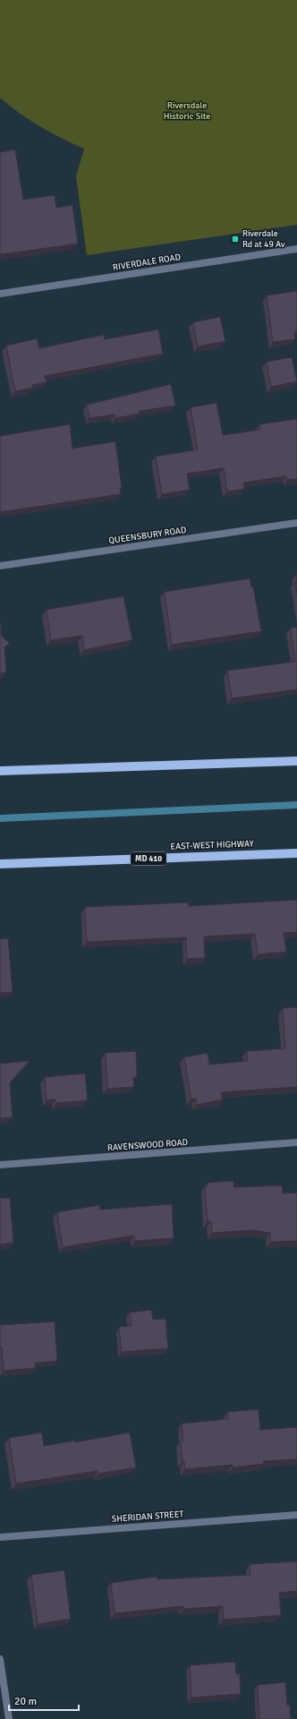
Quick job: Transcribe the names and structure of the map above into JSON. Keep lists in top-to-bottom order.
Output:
{
  "streets": {
    "main road": ["EAST-WEST HIGHWAY", "MD 410"],
    "street": [
      "RIVERDALE ROAD",
      "QUEENSBURY ROAD",
      "RAVENSWOOD ROAD",
      "SHERIDAN STREET"
    ]
  },
  "parks": ["Riversdale Historic Site"],
  "places": {
    "transit": ["Riverdale Rd at 49 Av"]
  },
  "scale_bar": "20 m"
}
